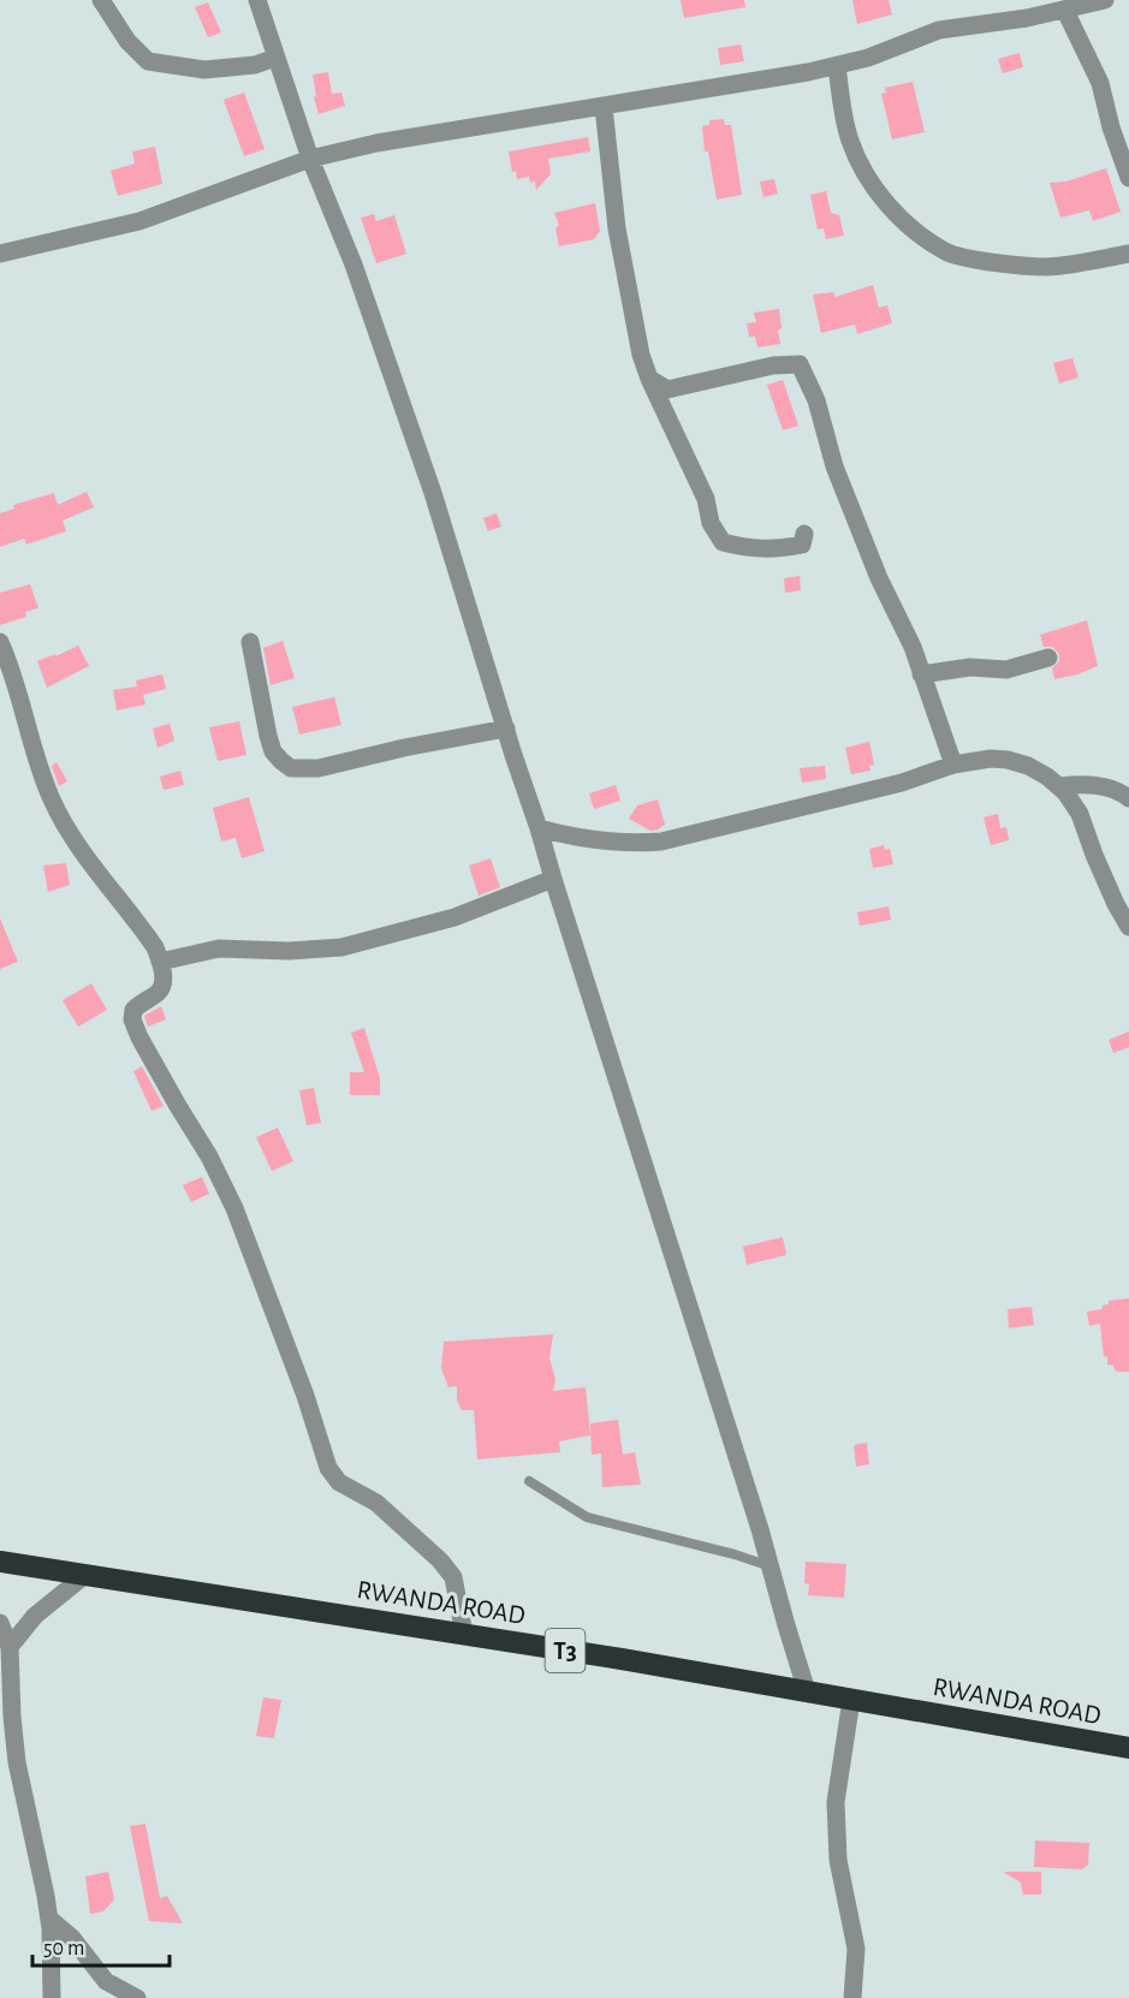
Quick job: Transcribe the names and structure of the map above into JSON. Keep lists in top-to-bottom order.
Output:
{
  "streets": {
    "highway": ["RWANDA ROAD", "T3"]
  },
  "scale_bar": "50 m"
}
